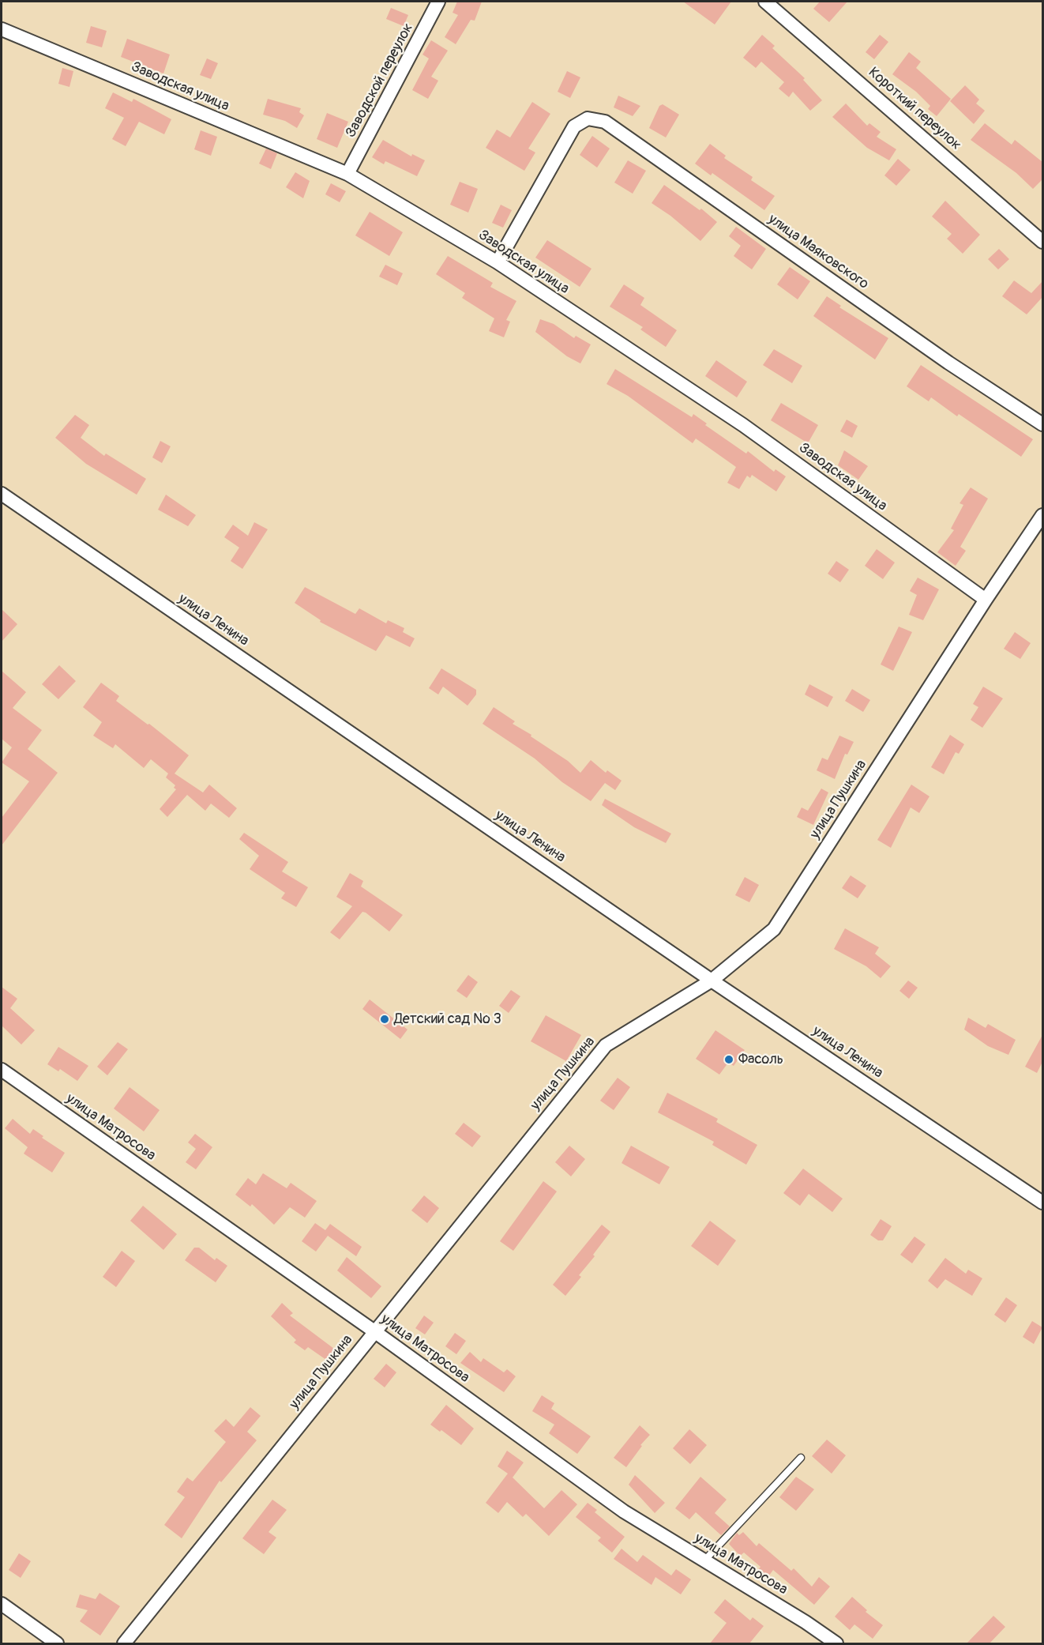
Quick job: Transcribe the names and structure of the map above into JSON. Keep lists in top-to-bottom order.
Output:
{
  "streets": {
    "street": [
      "Заводской переулок",
      "Заводская улица",
      "Короткий переулок",
      "улица Маяковского",
      "улица Ленина",
      "улица Пушкина",
      "улица Матросова"
    ]
  },
  "crossings": [
    ["Заводской переулок", "Заводская улица"],
    ["Заводская улица", "улица Маяковского"],
    ["Заводская улица", "улица Пушкина"],
    ["улица Ленина", "улица Пушкина"],
    ["улица Пушкина", "улица Матросова"]
  ],
  "places": ["Детский сад № 3", "Фасоль"]
}
